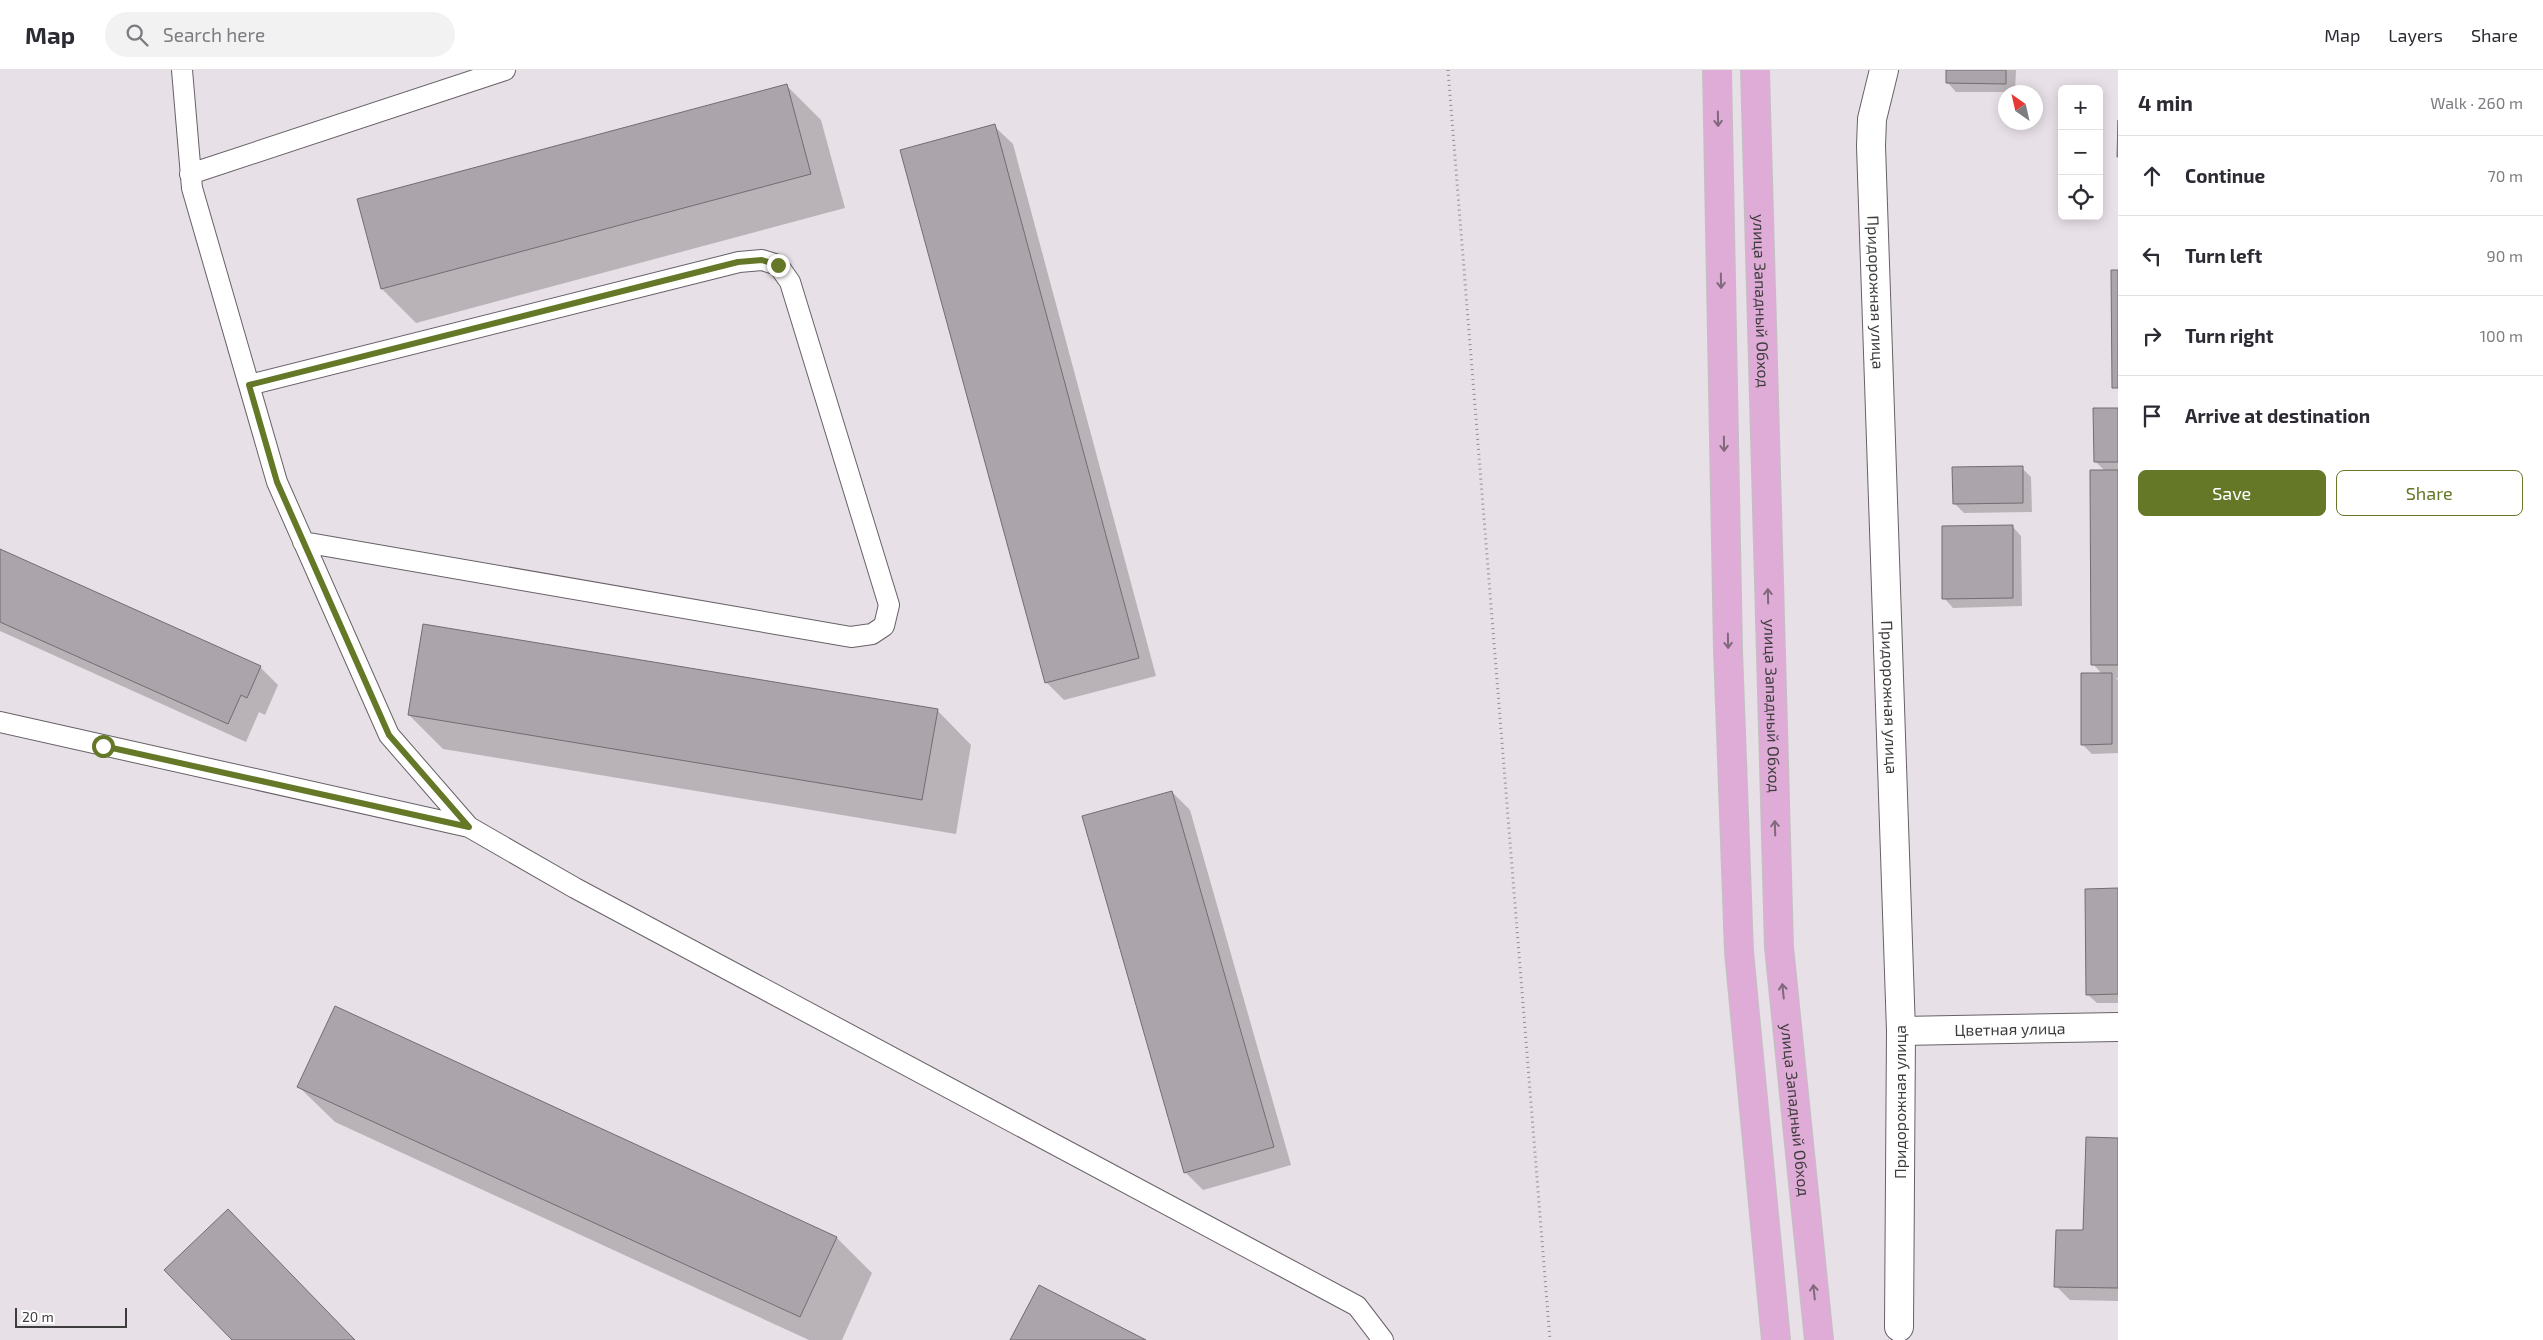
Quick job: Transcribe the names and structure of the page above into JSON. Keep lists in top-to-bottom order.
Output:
{
  "streets": {
    "highway": ["улица Западный Обход"],
    "street": ["Придорожная улица", "Цветная улица"]
  },
  "crossings": [
    ["Придорожная улица", "Цветная улица"]
  ],
  "scale_bar": "20 m",
  "north": "top left",
  "page": {
    "header": "Map",
    "search": "Search here",
    "nav": ["Map", "Layers", "Share"],
    "heading": ["4 min", "Walk · 260 m"],
    "map_buttons": ["+", "−"],
    "list": [
      ["Continue", "70 m"],
      ["Turn left", "90 m"],
      ["Turn right", "100 m"],
      "Arrive at destination"
    ],
    "buttons": ["Save", "Share"],
    "scale": "20 m"
  }
}
